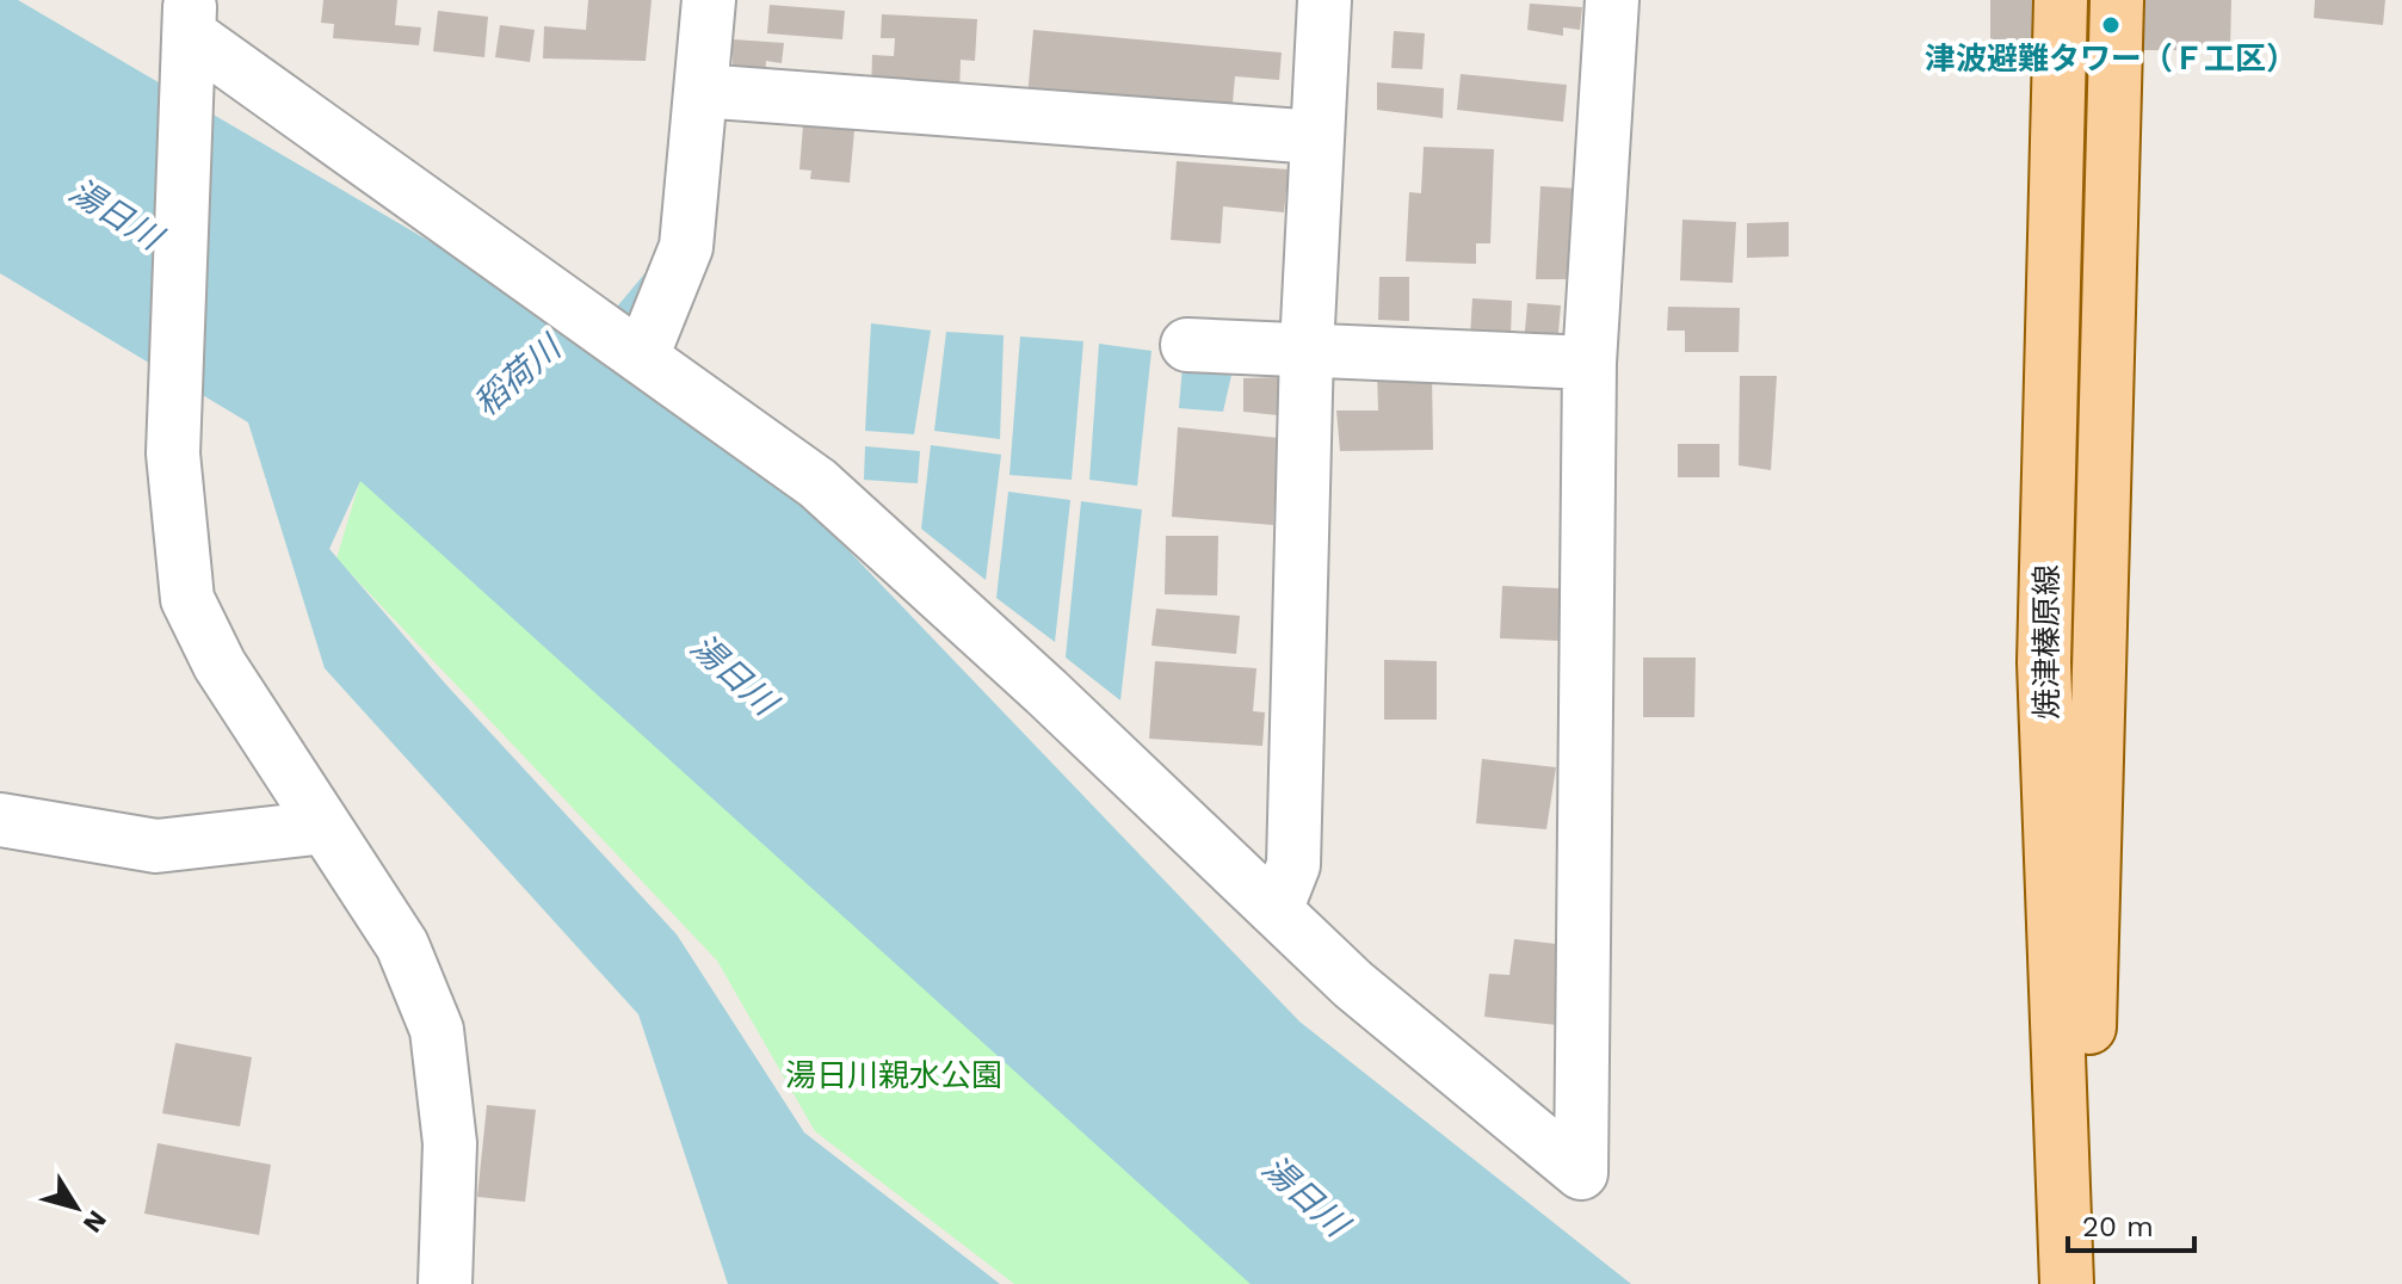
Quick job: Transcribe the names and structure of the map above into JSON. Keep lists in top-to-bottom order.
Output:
{
  "streets": {
    "main road": ["焼津榛原線"]
  },
  "water": ["湯日川", "稻荷川"],
  "parks": ["湯日川親水公園"],
  "places": ["津波避難タワー（Ｆ工区）"],
  "scale_bar": "20 m",
  "north": "bottom right"
}
